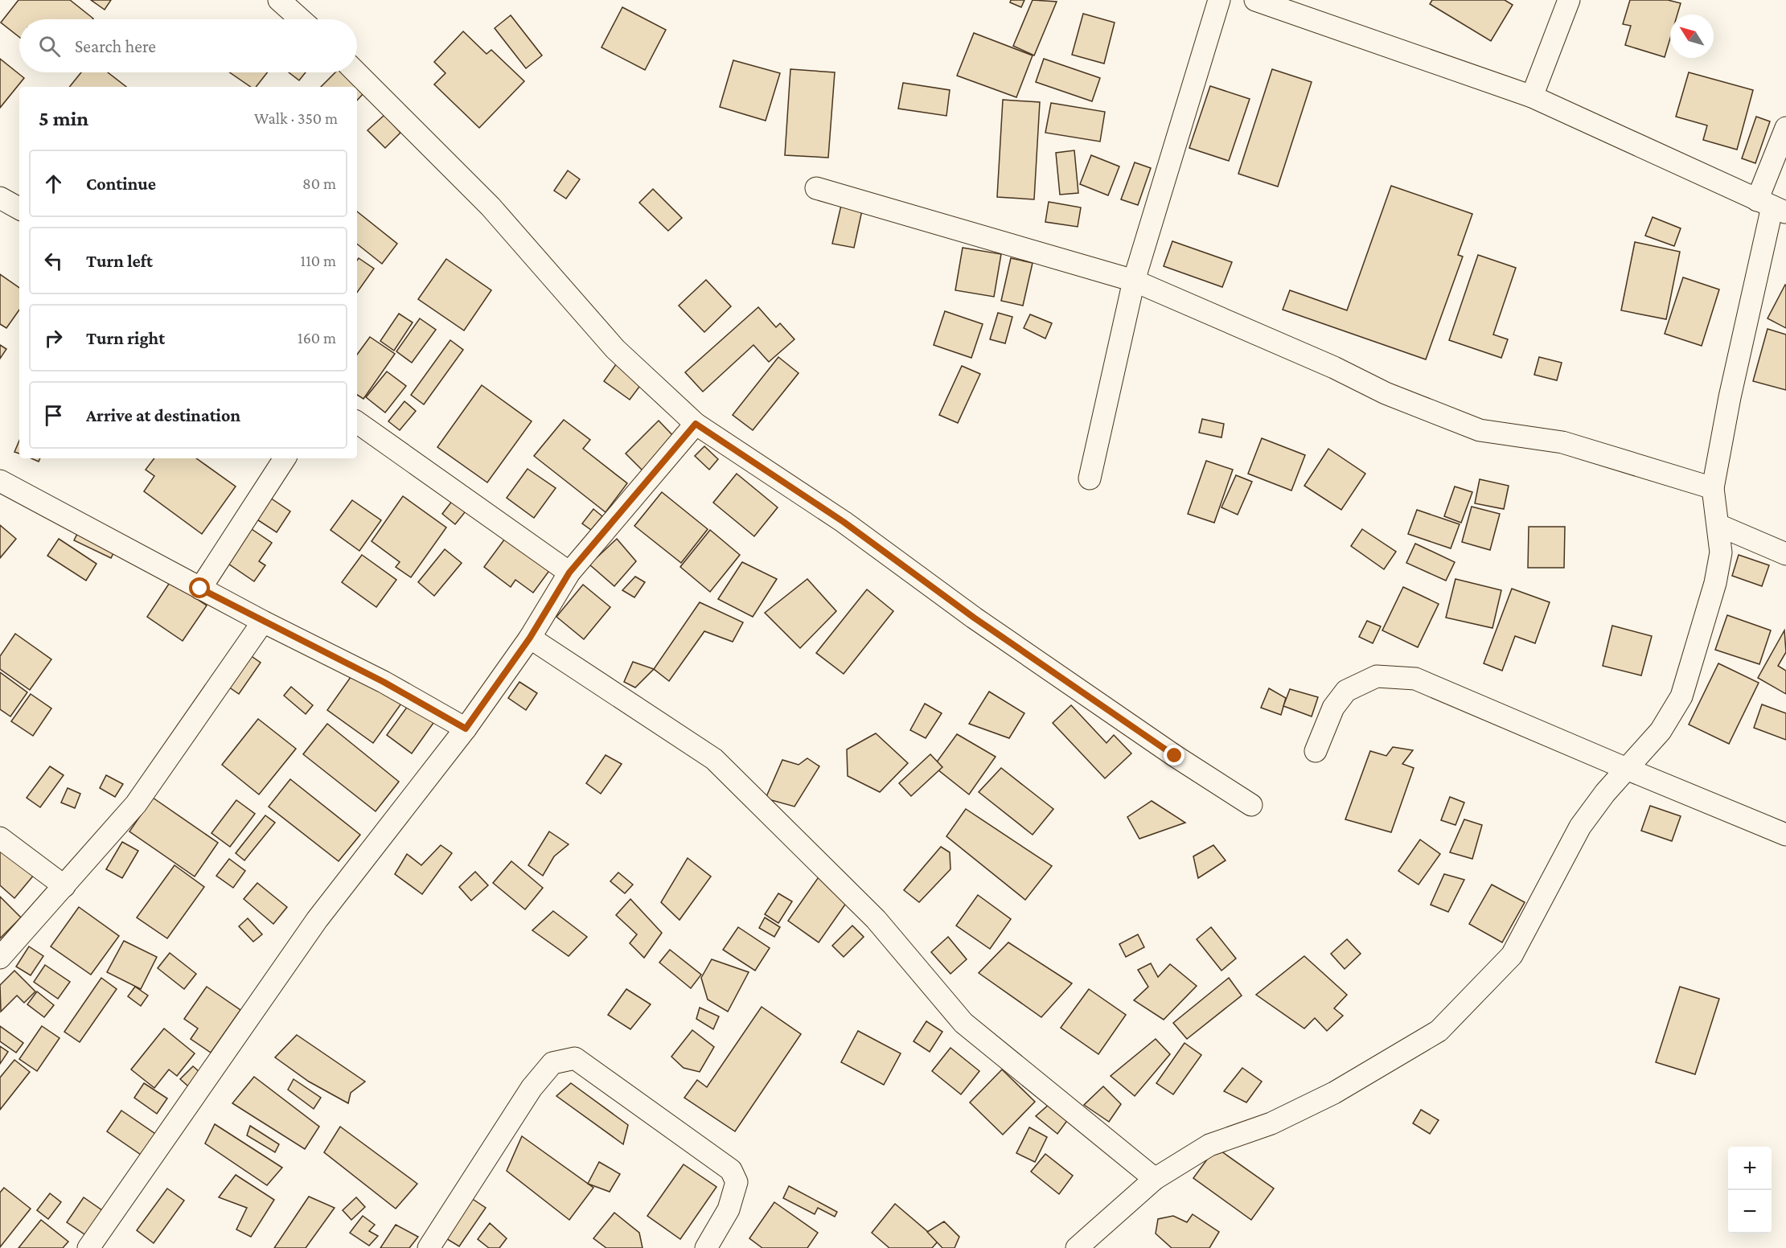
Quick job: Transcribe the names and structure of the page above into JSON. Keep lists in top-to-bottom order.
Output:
{
  "north": "top left",
  "page": {
    "search": "Search here",
    "heading": ["5 min", "Walk · 350 m"],
    "list": [
      ["Continue", "80 m"],
      ["Turn left", "110 m"],
      ["Turn right", "160 m"],
      "Arrive at destination"
    ],
    "map_buttons": ["+", "−"]
  }
}
